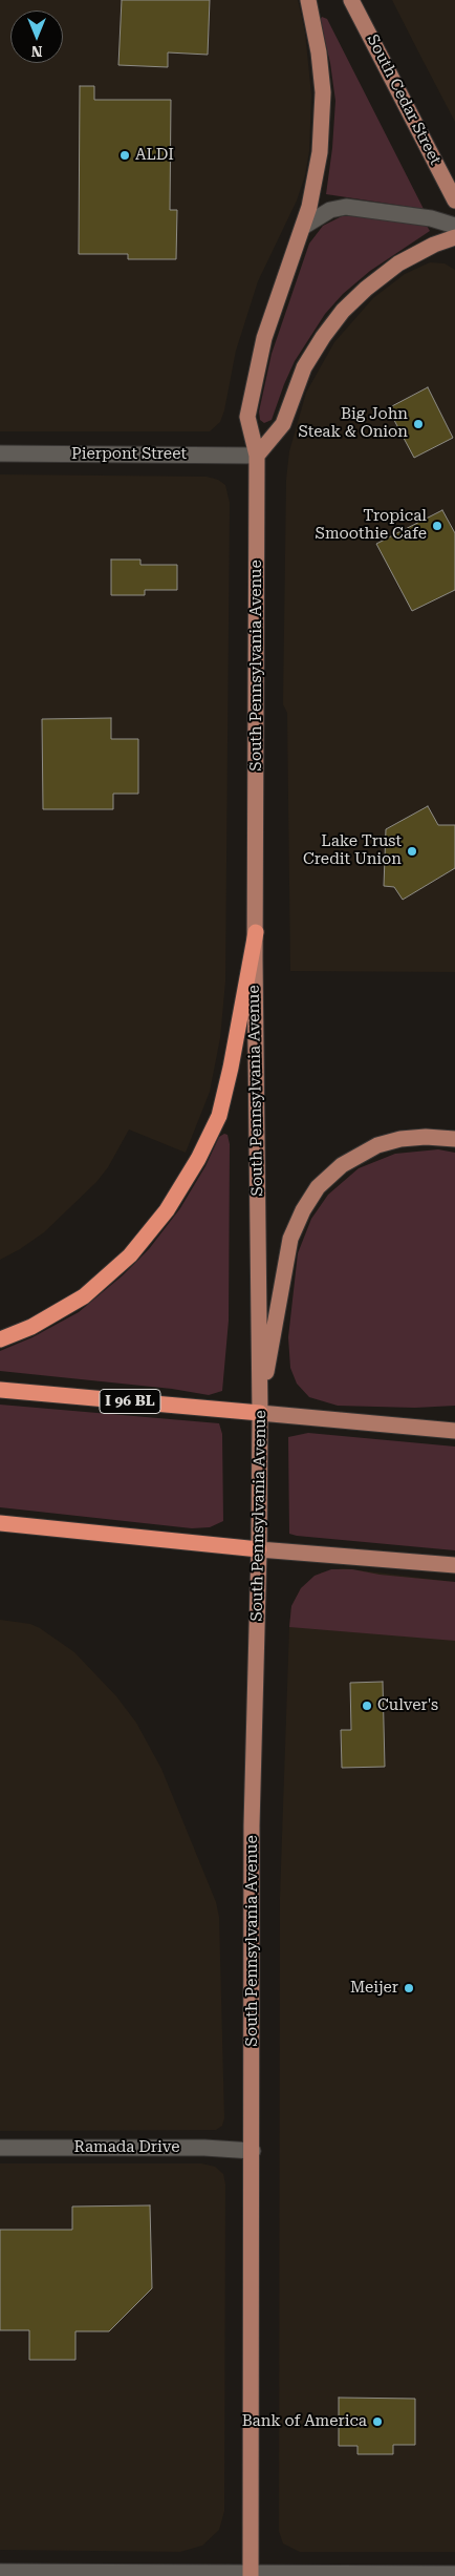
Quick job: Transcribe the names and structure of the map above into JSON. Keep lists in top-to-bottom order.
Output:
{
  "streets": {
    "highway": ["I 96 BL"],
    "main road": ["South Cedar Street", "South Pennsylvania Avenue"],
    "street": ["Pierpont Street", "Ramada Drive"]
  },
  "crossings": [
    ["Pierpont Street", "South Pennsylvania Avenue"],
    ["South Pennsylvania Avenue", "I 96 BL"],
    ["South Pennsylvania Avenue", "Ramada Drive"]
  ],
  "places": [
    "ALDI",
    "Big John Steak & Onion",
    "Tropical Smoothie Cafe",
    "Lake Trust Credit Union",
    "Culver's",
    "Meijer",
    "Bank of America"
  ],
  "north": "bottom"
}
